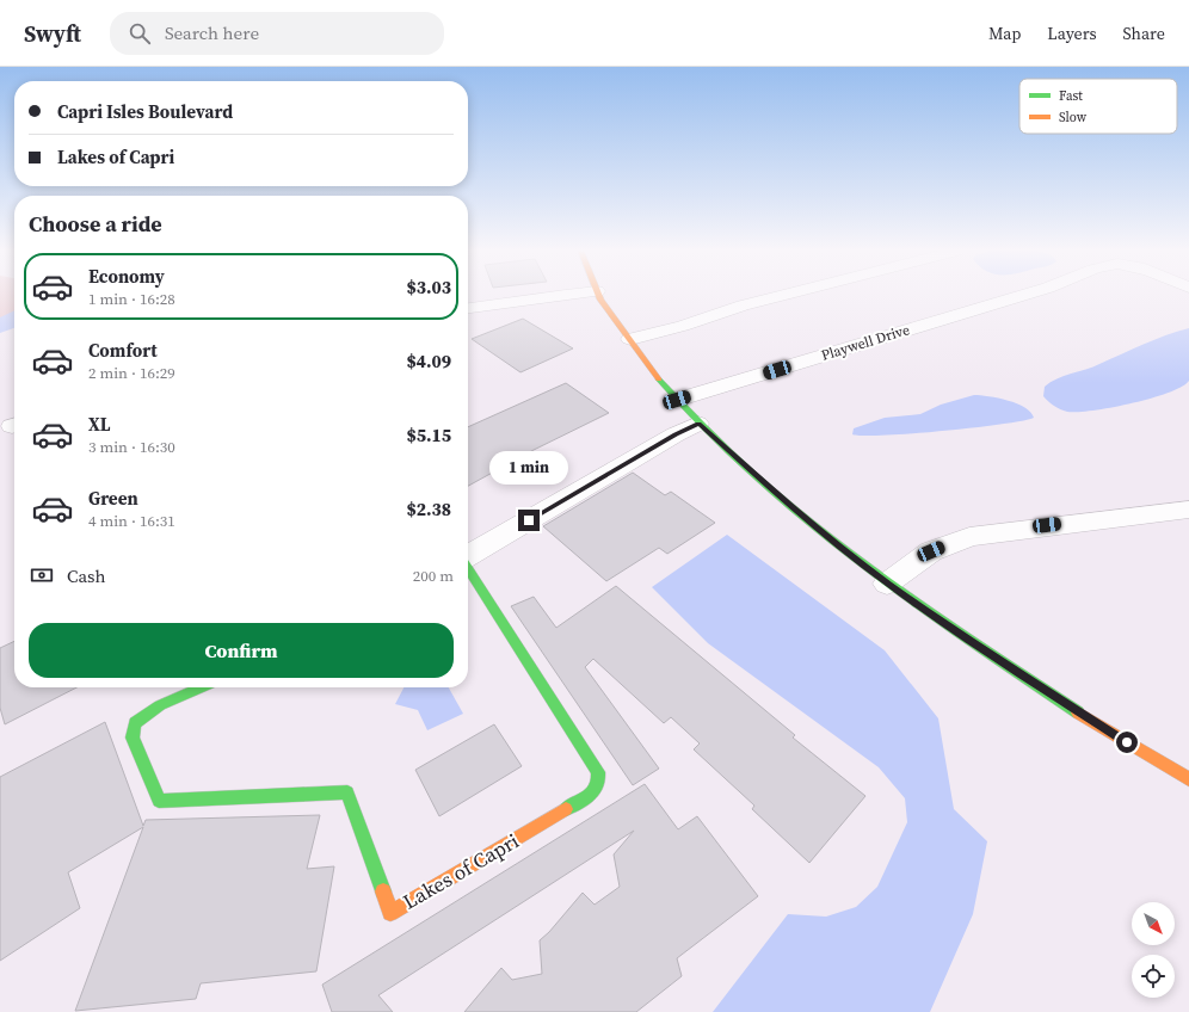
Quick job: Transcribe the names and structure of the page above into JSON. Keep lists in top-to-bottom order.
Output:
{
  "streets": {
    "street": ["Playwell Drive", "Lakes of Capri"]
  },
  "legend": ["Fast", "Slow"],
  "north": "bottom right",
  "page": {
    "header": "Swyft",
    "search": "Search here",
    "nav": ["Map", "Layers", "Share"],
    "banner": ["Capri Isles Boulevard", "Lakes of Capri"],
    "heading": "Choose a ride",
    "list": [
      {
        "name": "Economy",
        "note": "1 min · 16:28",
        "value": "$3.03"
      },
      {
        "name": "Comfort",
        "note": "2 min · 16:29",
        "value": "$4.09"
      },
      {
        "name": "XL",
        "note": "3 min · 16:30",
        "value": "$5.15"
      },
      {
        "name": "Green",
        "note": "4 min · 16:31",
        "value": "$2.38"
      }
    ],
    "bubble": "1 min",
    "pay": ["Cash", "200 m"],
    "buttons": "Confirm"
  }
}
